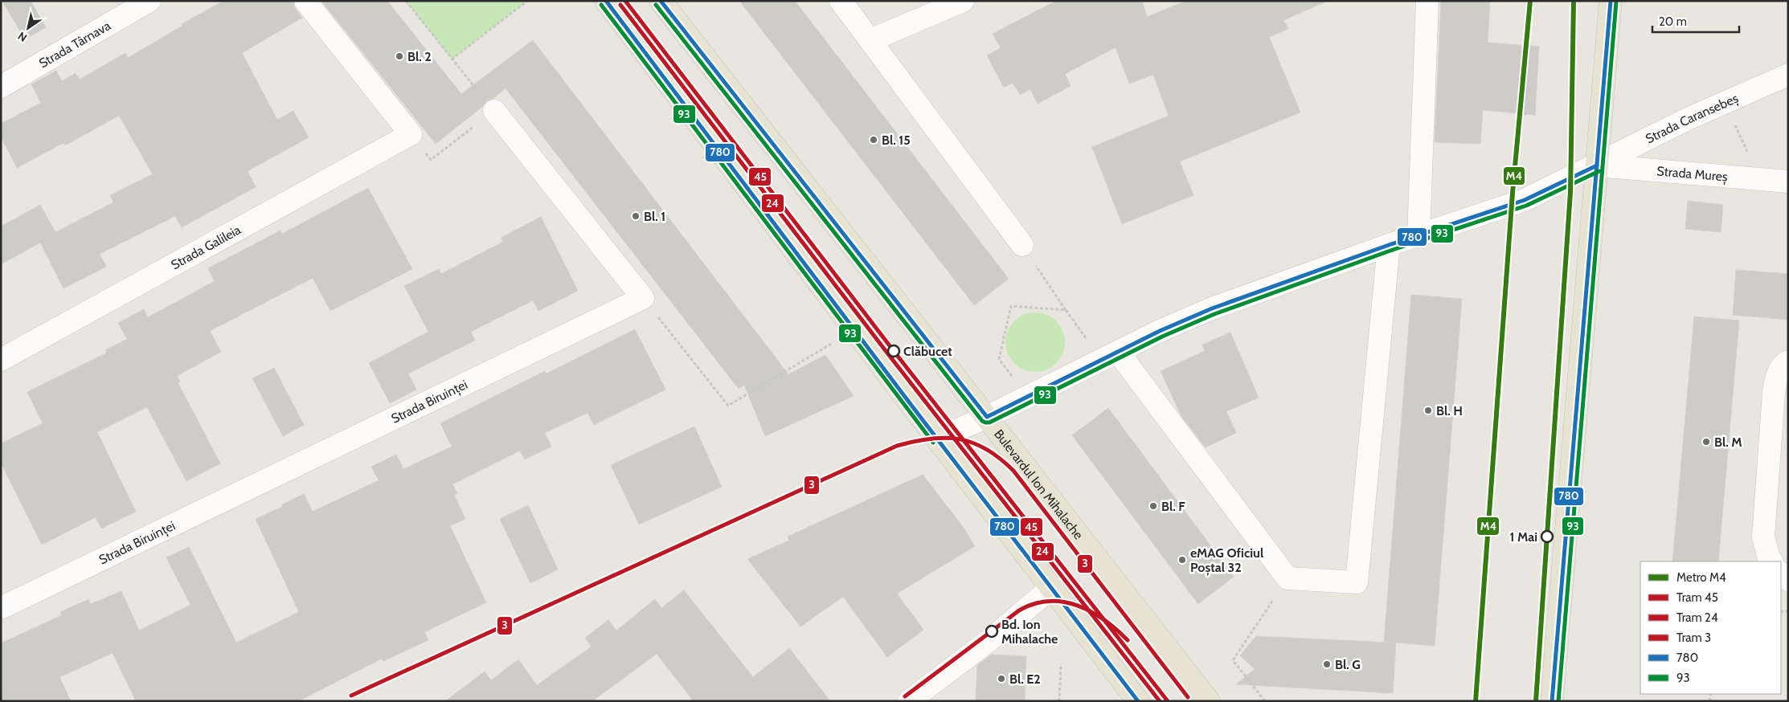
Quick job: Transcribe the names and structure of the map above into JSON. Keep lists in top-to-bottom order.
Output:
{
  "streets": {
    "main road": ["Bulevardul Ion Mihalache"],
    "street": [
      "Strada Târnava",
      "Strada Caransebeș",
      "Strada Mureș",
      "Strada Galileia",
      "Strada Biruinței"
    ]
  },
  "crossings": [
    ["Strada Caransebeș", "Strada Mureș"]
  ],
  "places": [
    "Bl. 2",
    "Bl. 15",
    "Bl. 1",
    "Clăbucet",
    "Bl. H",
    "Bl. M",
    "Bl. F",
    "1 Mai",
    "eMAG Oficiul Poștal 32",
    "Bd. Ion Mihalache",
    "Bl. G",
    "Bl. E2"
  ],
  "lines": [
    "metro line M4",
    "tram line 45",
    "transit line 780",
    "transit line 93",
    "tram line 24",
    "tram line 3"
  ],
  "legend": [
    "Metro M4",
    "Tram 45",
    "Tram 24",
    "Tram 3",
    "780",
    "93"
  ],
  "scale_bar": "20 m",
  "north": "bottom left"
}
